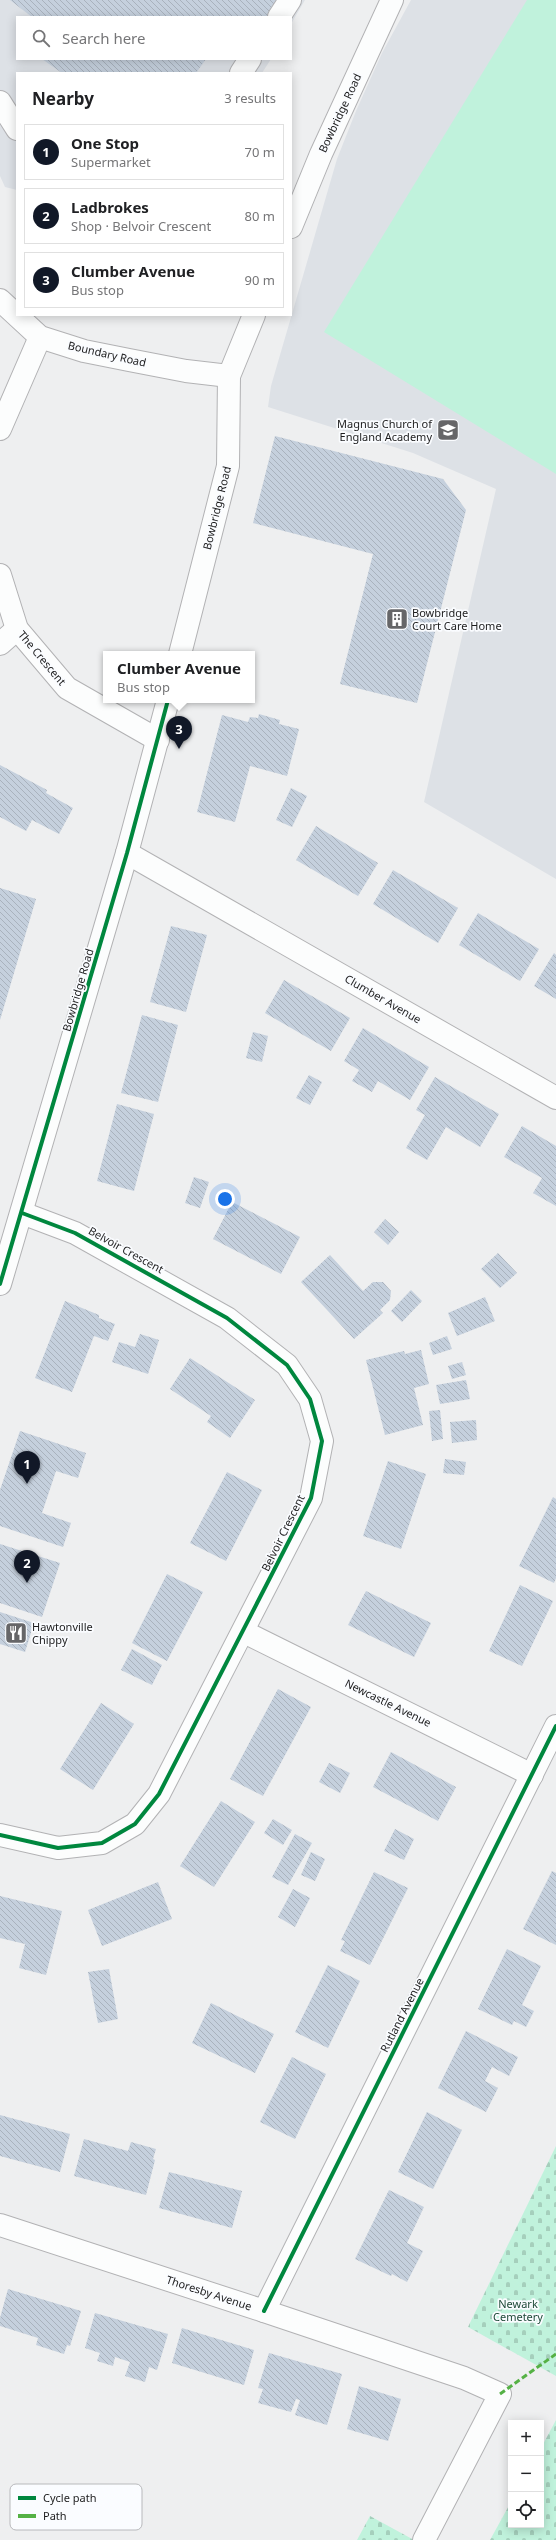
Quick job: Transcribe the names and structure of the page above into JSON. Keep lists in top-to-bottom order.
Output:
{
  "streets": {
    "street": [
      "Bowbridge Road",
      "Boundary Road",
      "The Crescent",
      "Clumber Avenue",
      "Belvoir Crescent",
      "Newcastle Avenue",
      "Rutland Avenue",
      "Thoresby Avenue"
    ]
  },
  "crossings": [
    ["Bowbridge Road", "Boundary Road"],
    ["Bowbridge Road", "The Crescent"],
    ["Bowbridge Road", "Clumber Avenue"],
    ["Bowbridge Road", "Belvoir Crescent"],
    ["Belvoir Crescent", "Newcastle Avenue"],
    ["Newcastle Avenue", "Rutland Avenue"],
    ["Rutland Avenue", "Thoresby Avenue"]
  ],
  "parks": ["Newark Cemetery"],
  "places": {
    "school or university": ["Magnus Church of England Academy"],
    "building": ["Bowbridge Court Care Home"],
    "restaurant": ["Hawtonville Chippy"]
  },
  "legend": ["Cycle path", "Path"],
  "page": {
    "search": "Search here",
    "heading": ["Nearby", "3 results"],
    "list": [
      {
        "mark": "1",
        "name": "One Stop",
        "note": "Supermarket",
        "value": "70 m"
      },
      {
        "mark": "2",
        "name": "Ladbrokes",
        "note": "Shop · Belvoir Crescent",
        "value": "80 m"
      },
      {
        "mark": "3",
        "name": "Clumber Avenue",
        "note": "Bus stop",
        "value": "90 m"
      }
    ],
    "popup": ["Clumber Avenue", "Bus stop"],
    "pins": ["3", "1", "2"],
    "map_buttons": ["+", "−"]
  }
}
